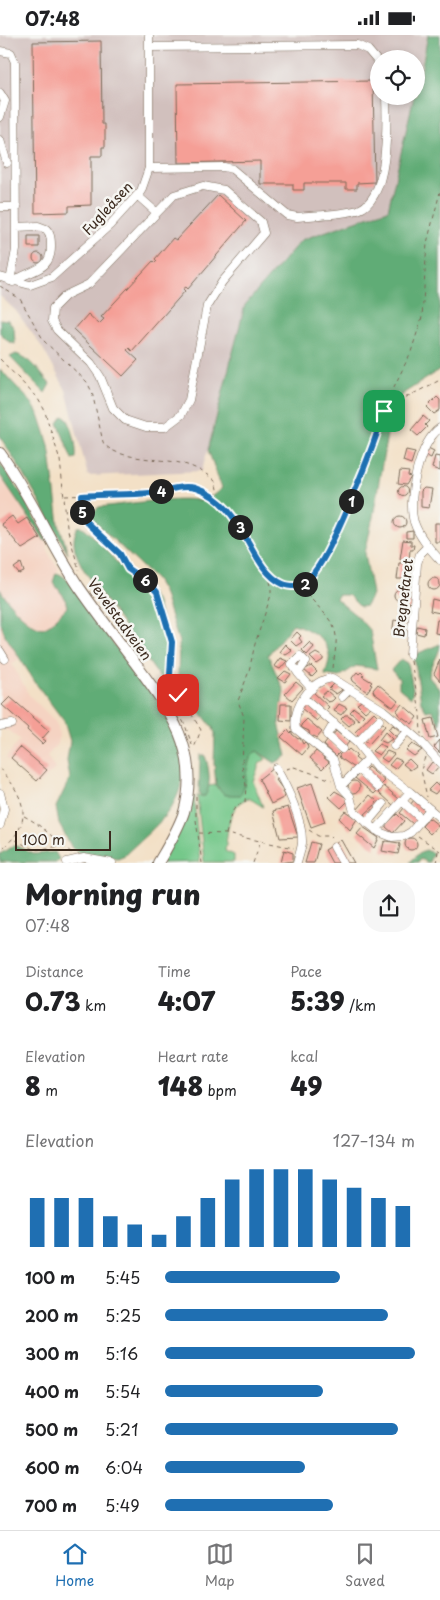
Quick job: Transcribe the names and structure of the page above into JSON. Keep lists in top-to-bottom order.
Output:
{
  "streets": {
    "main road": ["Vevelstadveien"],
    "street": ["Fugleåsen", "Bregnefaret"]
  },
  "scale_bar": "100 m",
  "page": {
    "status": "07:48",
    "pins": [
      "4",
      "1",
      "5",
      "3",
      "6",
      "2"
    ],
    "scale": "100 m",
    "heading": ["Morning run", "07:48"],
    "stats": [
      ["Distance", "0.73 km"],
      ["Time", "4:07"],
      ["Pace", "5:39 /km"],
      ["Elevation", "8 m"],
      ["Heart rate", "148 bpm"],
      ["kcal", "49"]
    ],
    "chart": ["Elevation", "127–134 m"],
    "list": [
      {
        "name": "100 m",
        "note": "5:45"
      },
      {
        "name": "200 m",
        "note": "5:25"
      },
      {
        "name": "300 m",
        "note": "5:16"
      },
      {
        "name": "400 m",
        "note": "5:54"
      },
      {
        "name": "500 m",
        "note": "5:21"
      },
      {
        "name": "600 m",
        "note": "6:04"
      },
      {
        "name": "700 m",
        "note": "5:49"
      }
    ],
    "tabs": ["Home", "Map", "Saved"]
  }
}
